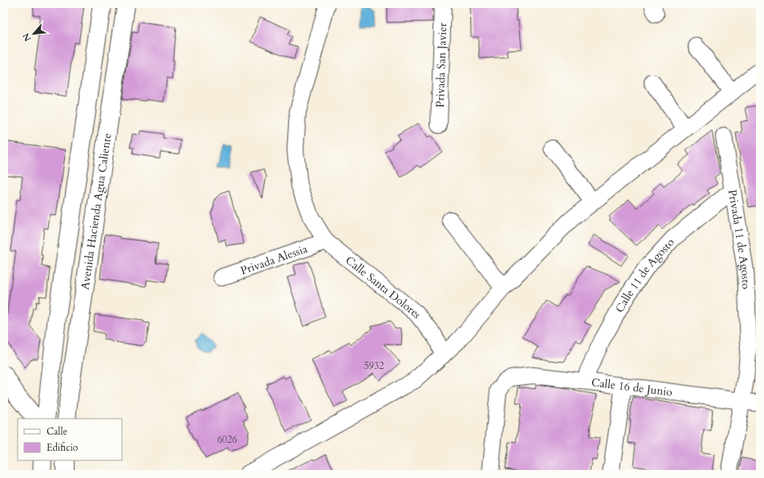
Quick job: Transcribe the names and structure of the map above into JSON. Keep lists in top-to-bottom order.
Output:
{
  "streets": {
    "main road": ["Avenida Hacienda Agua Caliente"],
    "street": [
      "Privada San Javier",
      "Privada 11 de Agosto",
      "Privada Alessia",
      "Calle 11 de Agosto",
      "Calle Santa Dolores",
      "Calle 16 de Junio"
    ]
  },
  "crossings": [
    ["Privada 11 de Agosto", "Calle 11 de Agosto"],
    ["Privada 11 de Agosto", "Calle 16 de Junio"],
    ["Privada Alessia", "Calle Santa Dolores"],
    ["Calle 11 de Agosto", "Calle 16 de Junio"]
  ],
  "house_numbers": ["5932", "6026"],
  "legend": ["Calle", "Edificio"],
  "north": "bottom left"
}
